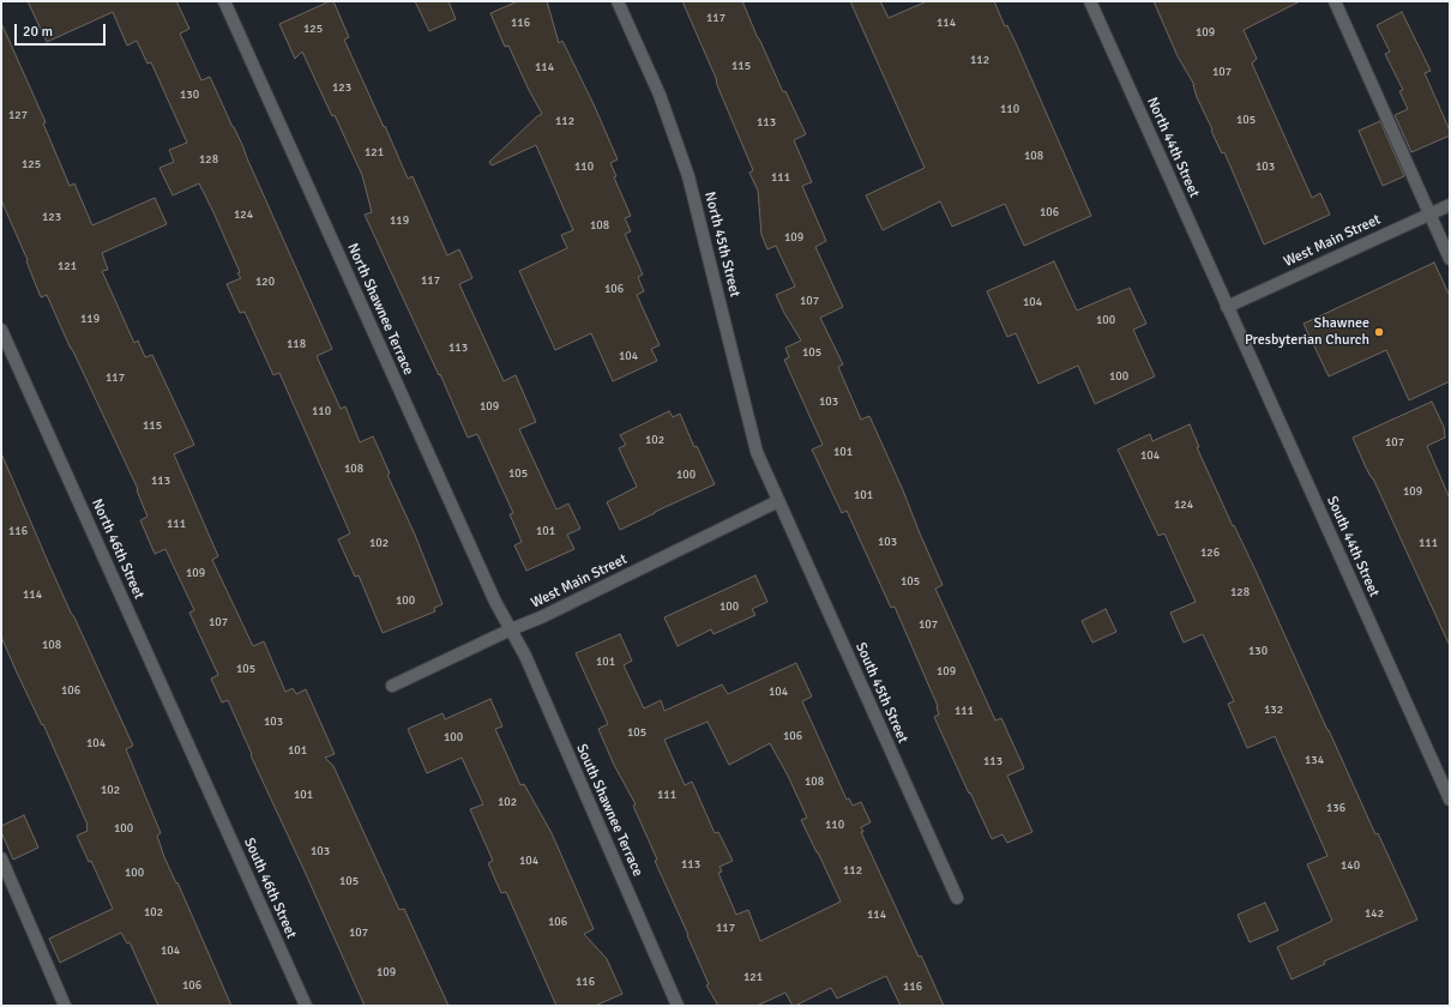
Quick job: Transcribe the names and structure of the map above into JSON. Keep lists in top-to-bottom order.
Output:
{
  "streets": {
    "street": [
      "North 44th Street",
      "West Main Street",
      "North 45th Street",
      "North Shawnee Terrace",
      "South 44th Street",
      "North 46th Street",
      "South 45th Street",
      "South Shawnee Terrace",
      "South 46th Street"
    ]
  },
  "crossings": [
    ["North 44th Street", "West Main Street"],
    ["North 44th Street", "South 44th Street"],
    ["West Main Street", "North 45th Street"],
    ["West Main Street", "North Shawnee Terrace"],
    ["West Main Street", "South 44th Street"],
    ["West Main Street", "South 45th Street"],
    ["West Main Street", "South Shawnee Terrace"],
    ["North 45th Street", "South 45th Street"],
    ["North Shawnee Terrace", "South Shawnee Terrace"],
    ["North 46th Street", "South 46th Street"]
  ],
  "places": ["Shawnee Presbyterian Church"],
  "house_numbers": [
    "117",
    "116",
    "114",
    "125",
    "109",
    "112",
    "115",
    "114",
    "107",
    "123",
    "130",
    "110",
    "127",
    "105",
    "112",
    "113",
    "121",
    "108",
    "128",
    "125",
    "110",
    "103",
    "111",
    "106",
    "124",
    "123",
    "119",
    "108",
    "109",
    "121",
    "117",
    "120",
    "106",
    "107",
    "104",
    "119",
    "100",
    "118",
    "113",
    "105",
    "104",
    "100",
    "117",
    "103",
    "109",
    "110",
    "115",
    "102",
    "107",
    "101",
    "104",
    "108",
    "105",
    "100",
    "113",
    "109",
    "101",
    "124",
    "111",
    "116",
    "101",
    "103",
    "102",
    "111",
    "126",
    "109",
    "105",
    "128",
    "114",
    "100",
    "100",
    "107",
    "107",
    "108",
    "130",
    "101",
    "105",
    "109",
    "106",
    "104",
    "132",
    "111",
    "103",
    "105",
    "106",
    "100",
    "104",
    "101",
    "134",
    "113",
    "108",
    "102",
    "101",
    "111",
    "102",
    "136",
    "110",
    "100",
    "103",
    "104",
    "113",
    "140",
    "112",
    "100",
    "105",
    "102",
    "142",
    "114",
    "106",
    "117",
    "107",
    "104",
    "109",
    "121",
    "116",
    "106",
    "116"
  ],
  "scale_bar": "20 m"
}
